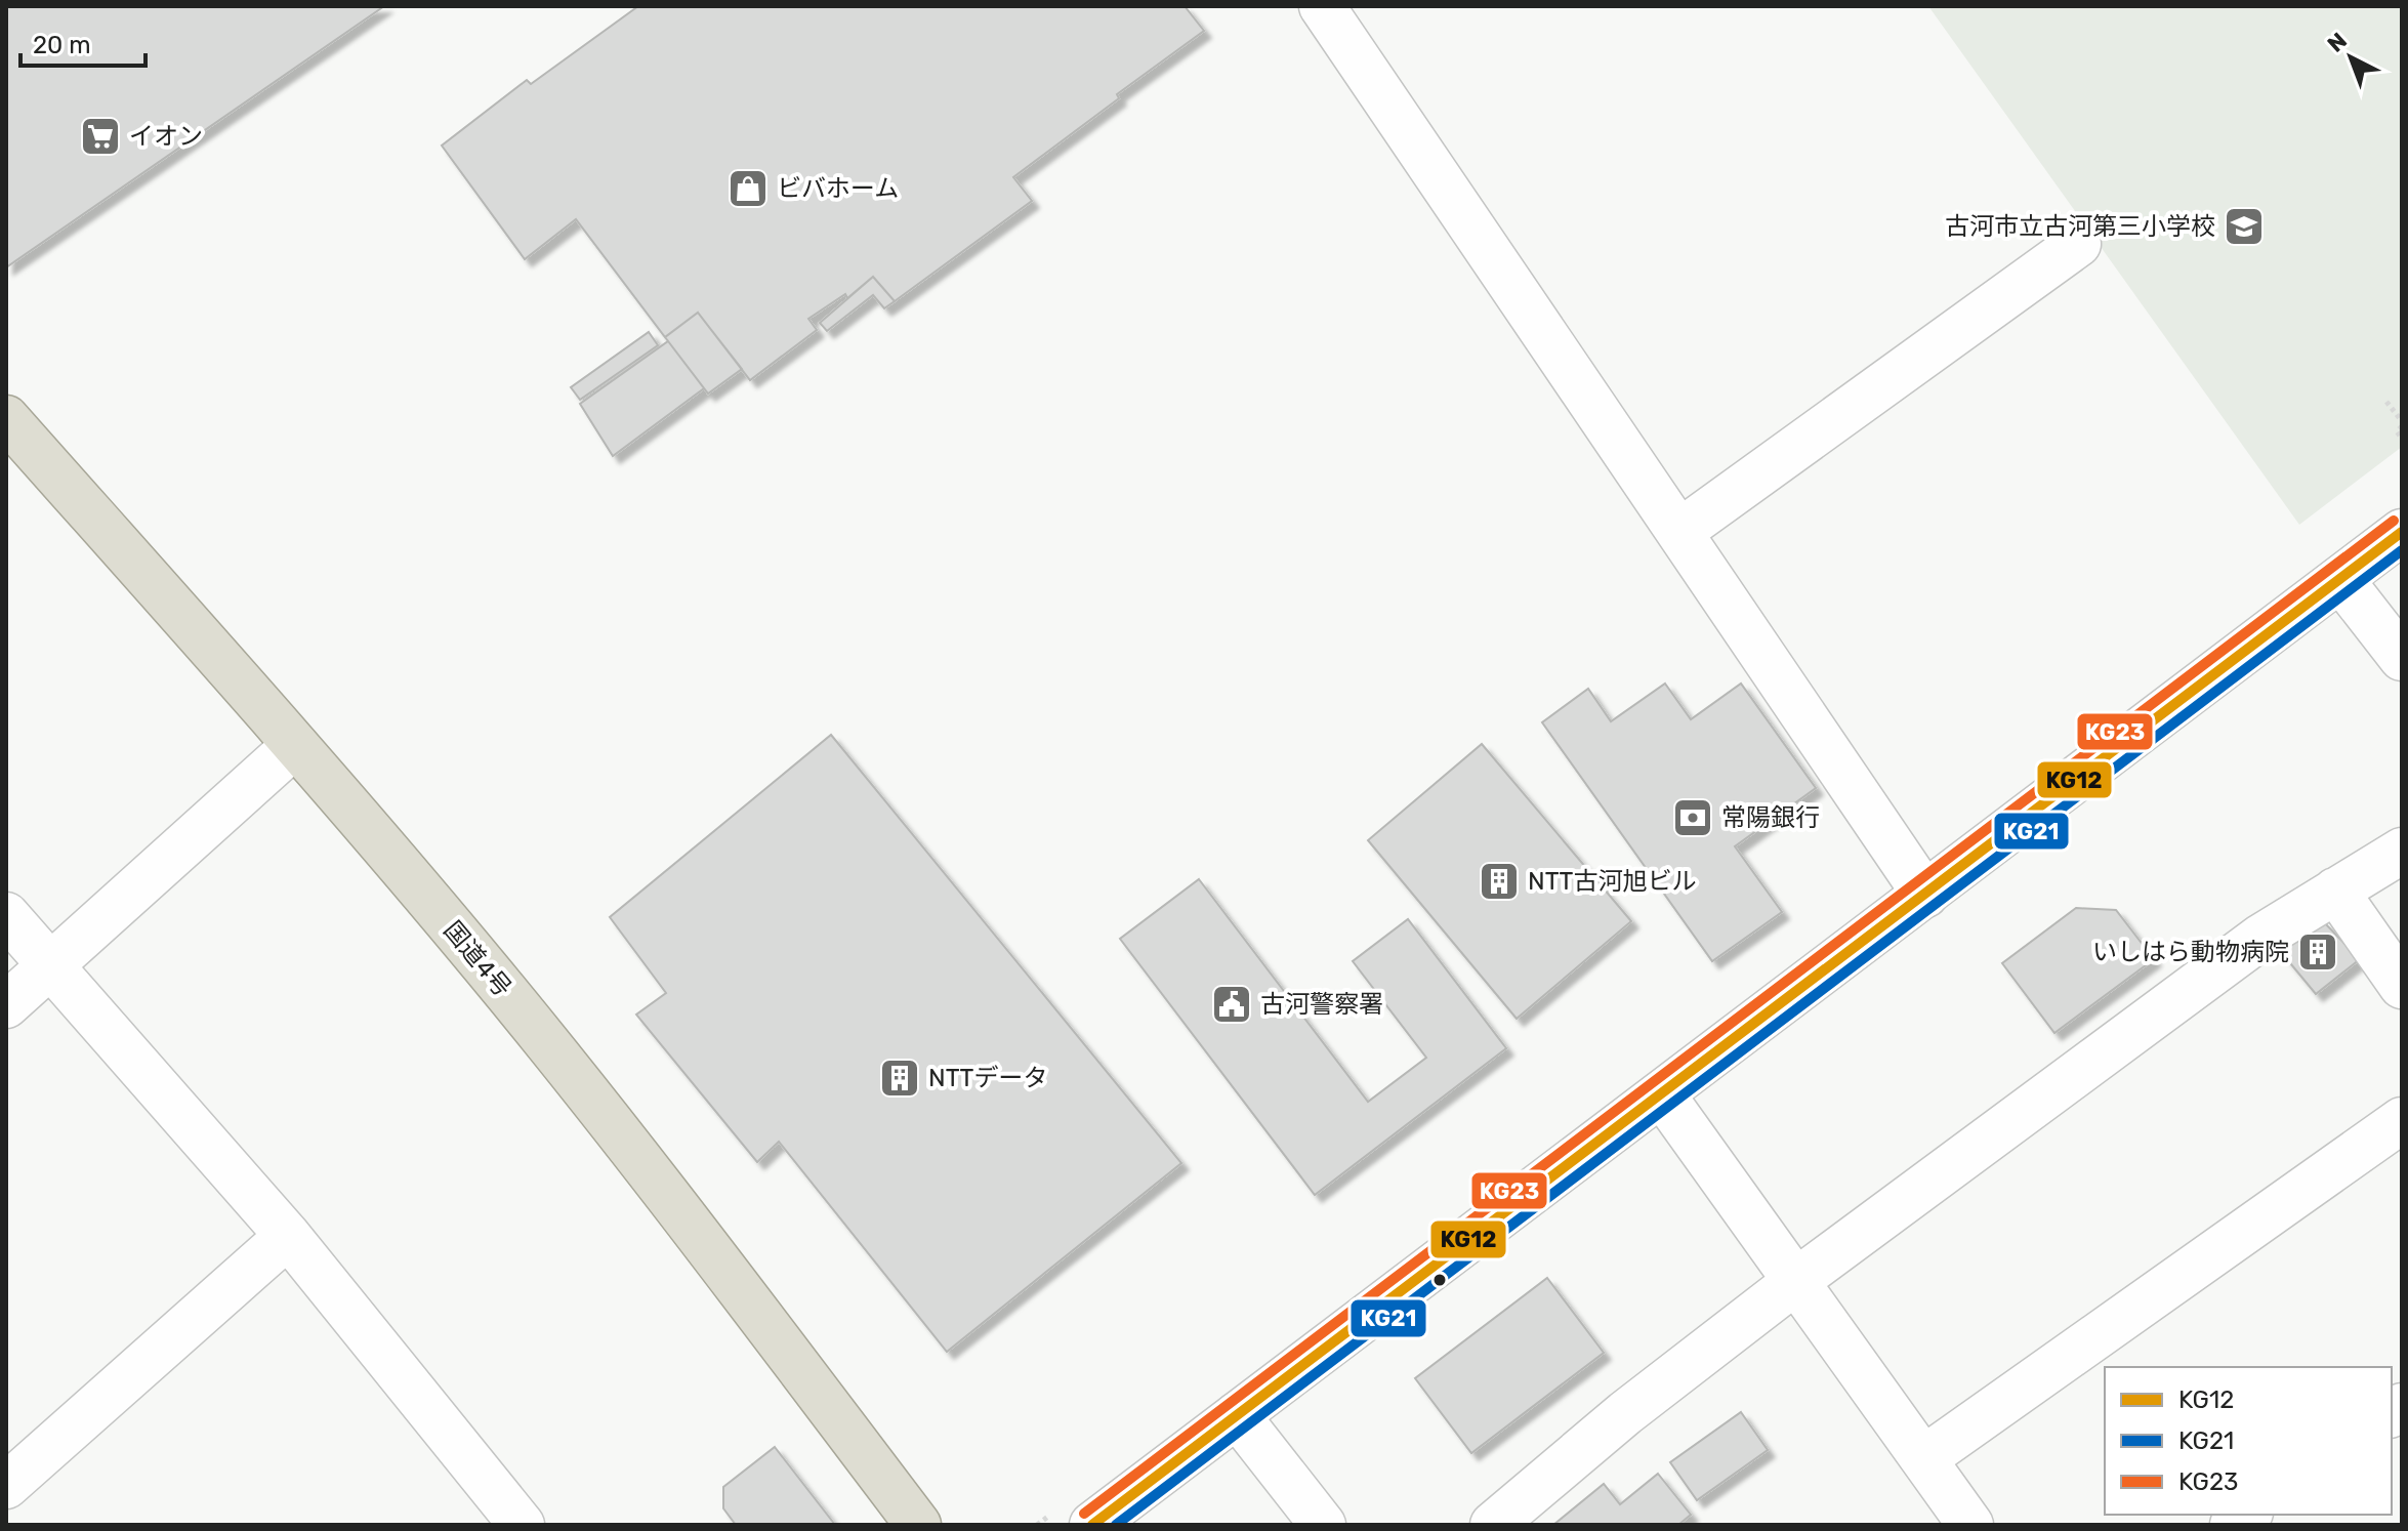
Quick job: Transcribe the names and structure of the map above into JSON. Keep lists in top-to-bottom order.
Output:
{
  "streets": {
    "highway": ["国道4号"]
  },
  "places": {
    "supermarket": ["イオン"],
    "shop": ["ビバホーム"],
    "school or university": ["古河市立古河第三小学校"],
    "bank": ["常陽銀行"],
    "building": ["NTT古河旭ビル", "いしはら動物病院", "NTTデータ"],
    "public building": ["古河警察署"]
  },
  "lines": ["transit line KG23", "transit line KG12", "transit line KG21"],
  "legend": ["KG12", "KG21", "KG23"],
  "scale_bar": "20 m",
  "north": "top left"
}
